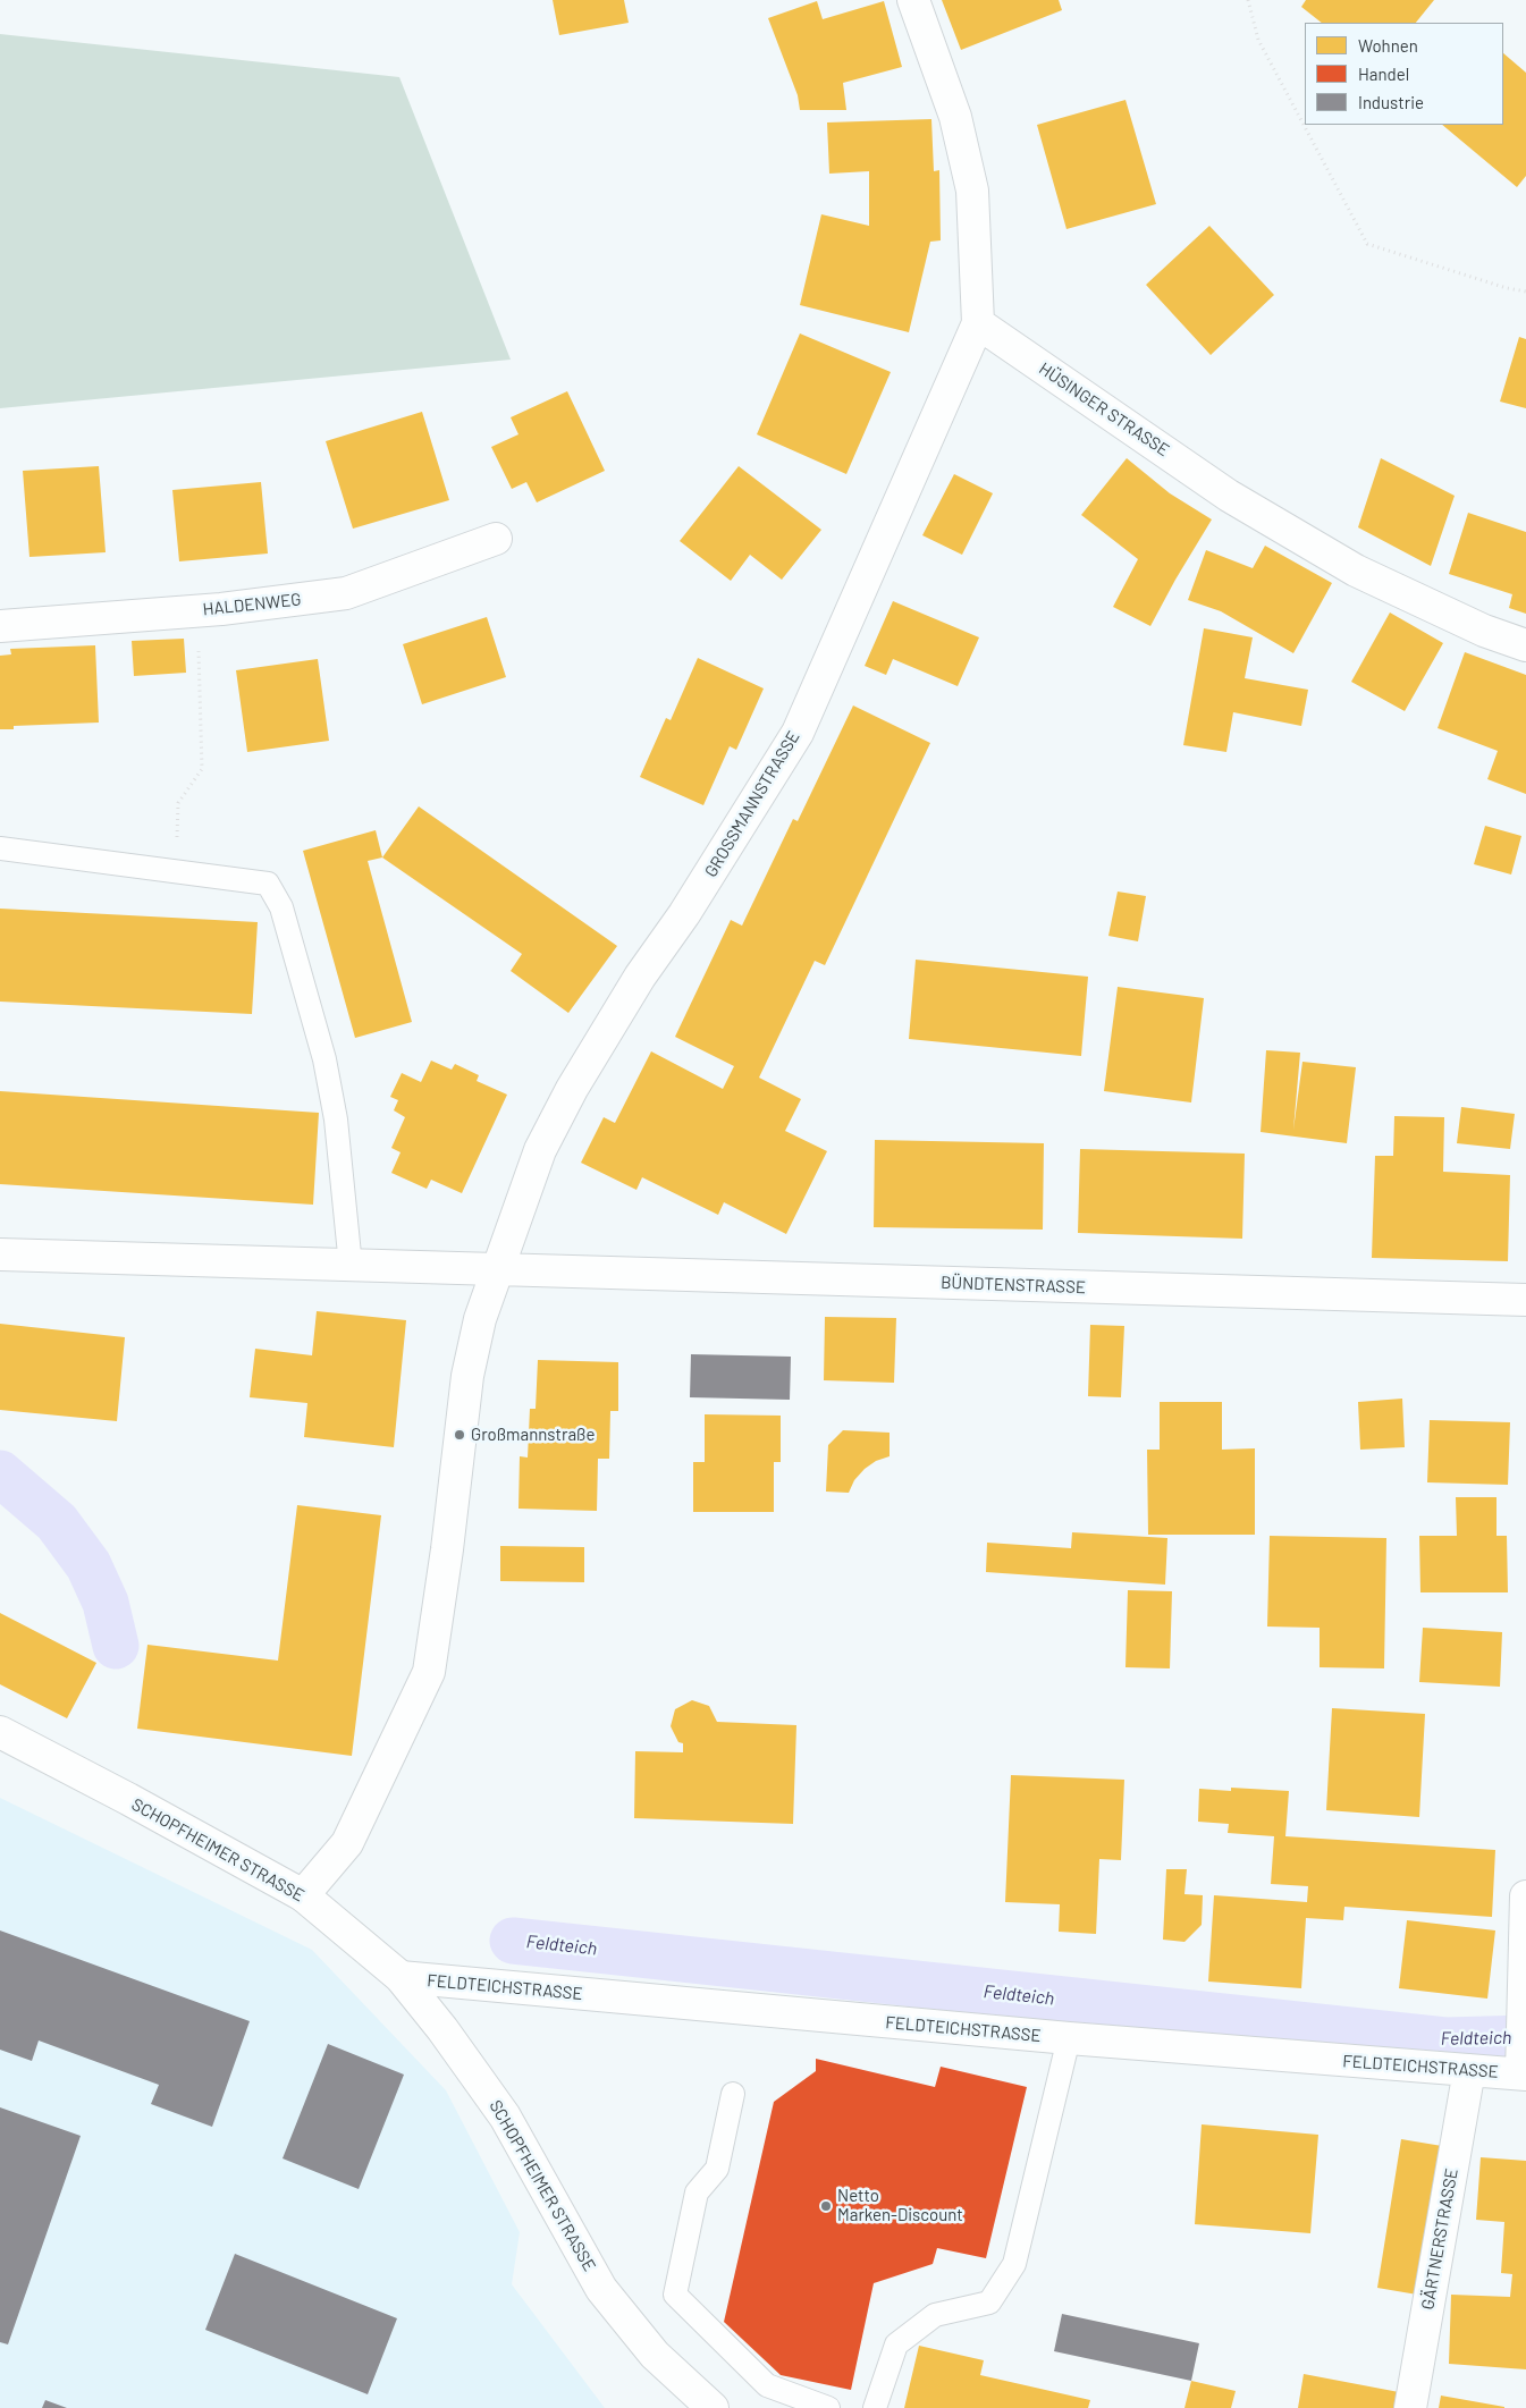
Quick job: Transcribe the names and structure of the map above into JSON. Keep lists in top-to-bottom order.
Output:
{
  "streets": {
    "street": [
      "HÜSINGER STRASSE",
      "HALDENWEG",
      "GROSSMANNSTRASSE",
      "BÜNDTENSTRASSE",
      "SCHOPFHEIMER STRASSE",
      "FELDTEICHSTRASSE",
      "GÄRTNERSTRASSE"
    ]
  },
  "crossings": [
    ["HÜSINGER STRASSE", "GROSSMANNSTRASSE"],
    ["GROSSMANNSTRASSE", "BÜNDTENSTRASSE"],
    ["GROSSMANNSTRASSE", "SCHOPFHEIMER STRASSE"],
    ["SCHOPFHEIMER STRASSE", "FELDTEICHSTRASSE"],
    ["FELDTEICHSTRASSE", "GÄRTNERSTRASSE"]
  ],
  "water": ["Feldteich"],
  "places": ["Großmannstraße", "Netto Marken-Discount"],
  "legend": ["Wohnen", "Handel", "Industrie"]
}
